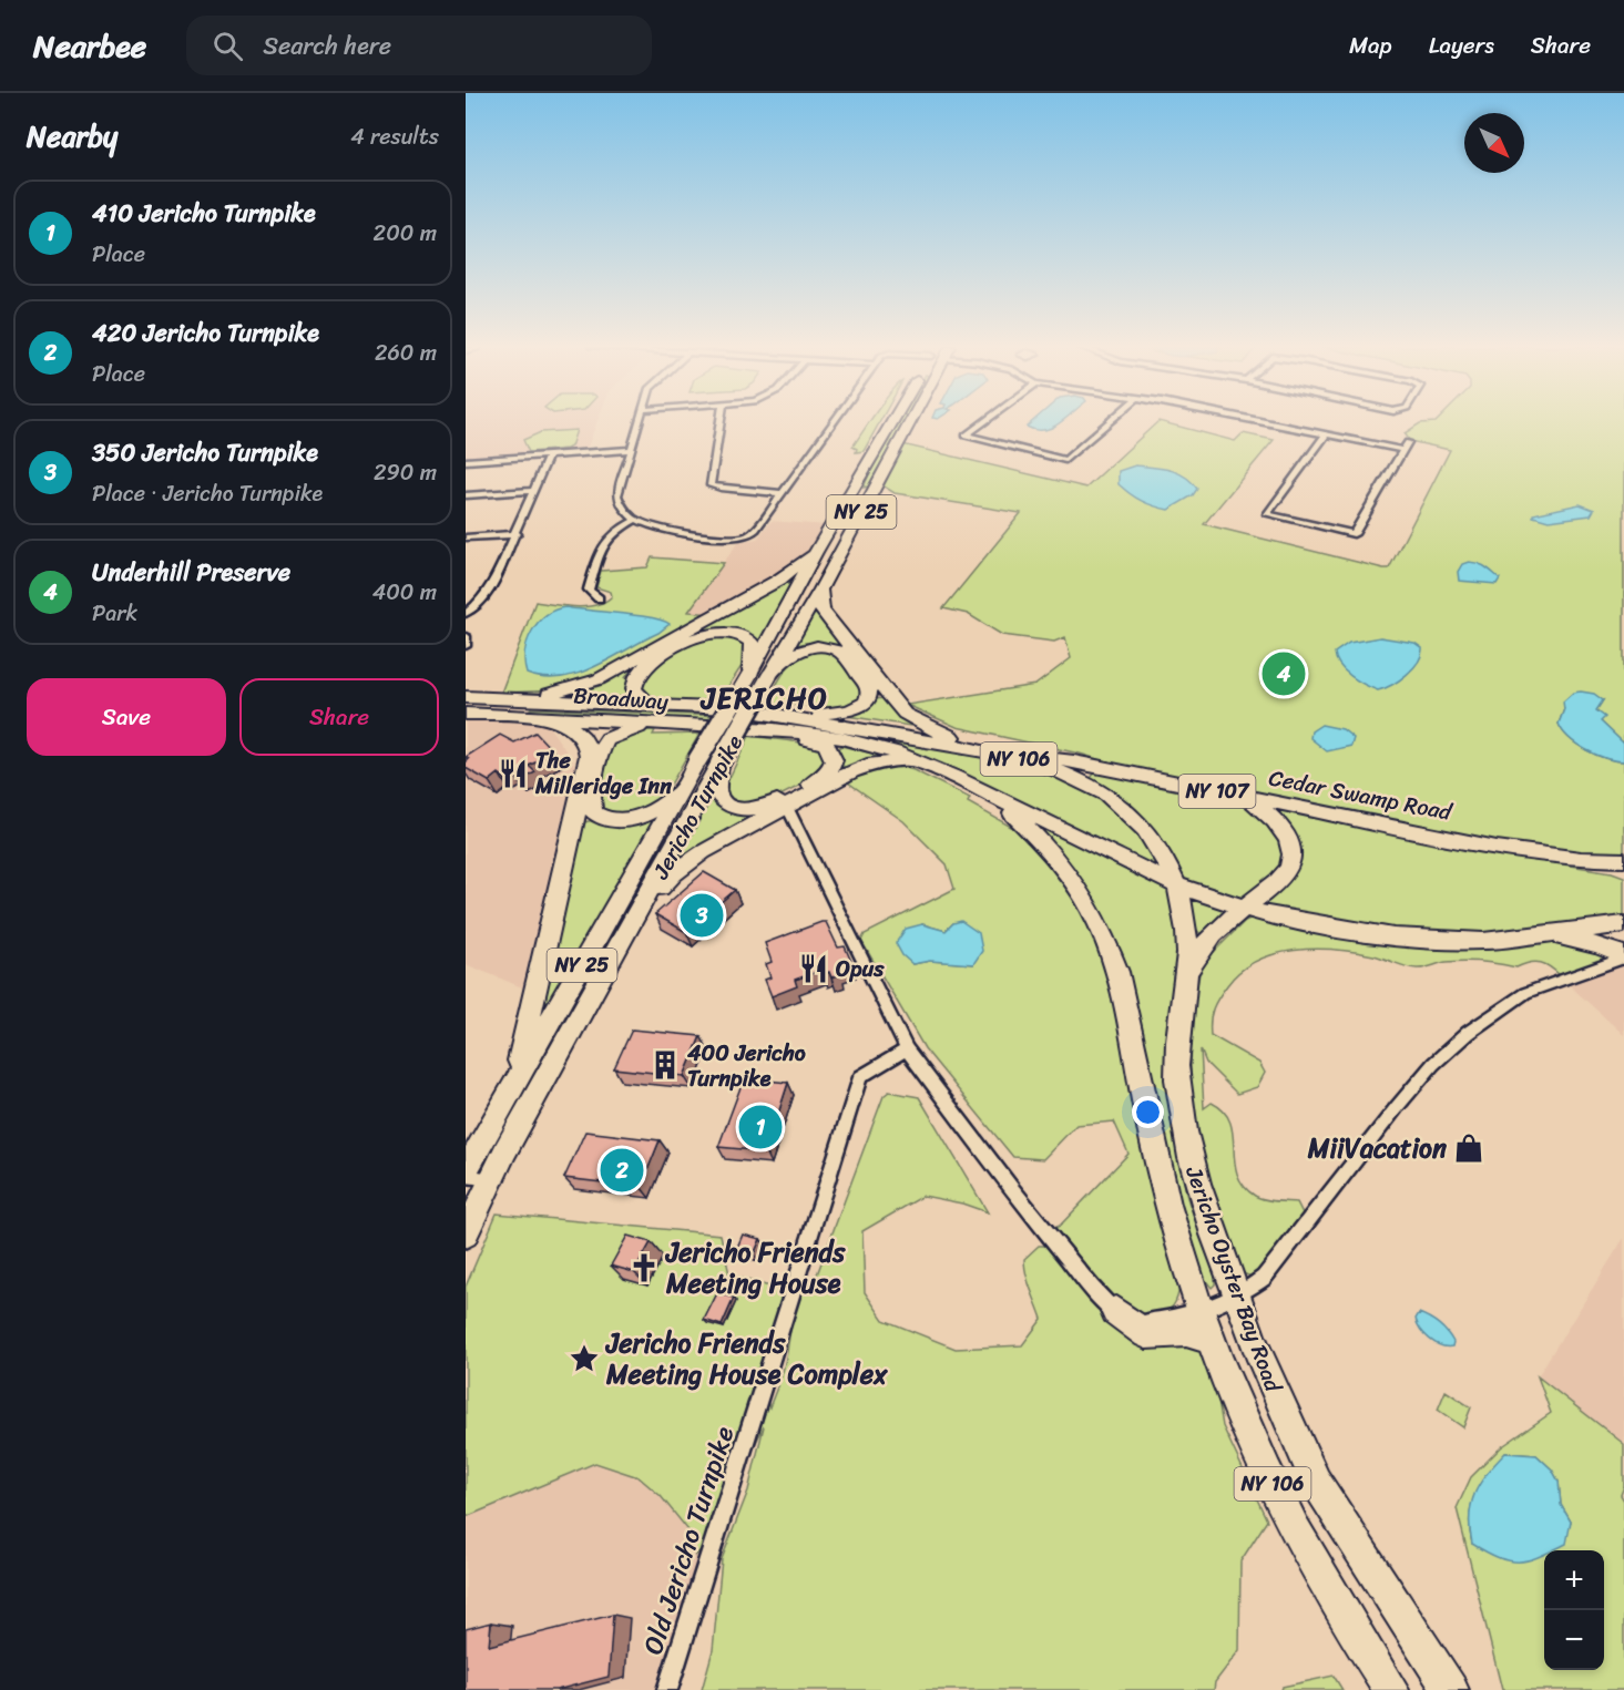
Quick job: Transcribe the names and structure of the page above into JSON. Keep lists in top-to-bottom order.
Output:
{
  "streets": {
    "main road": [
      "NY 25",
      "Broadway",
      "NY 106",
      "NY 107",
      "Cedar Swamp Road",
      "Jericho Turnpike",
      "Jericho Oyster Bay Road"
    ],
    "street": ["Old Jericho Turnpike"]
  },
  "crossings": [
    ["Broadway", "NY 106"],
    ["NY 106", "Cedar Swamp Road"],
    ["NY 106", "Jericho Oyster Bay Road"],
    ["Cedar Swamp Road", "Jericho Oyster Bay Road"],
    ["Jericho Oyster Bay Road", "Old Jericho Turnpike"]
  ],
  "districts": ["JERICHO"],
  "places": {
    "restaurant": ["The Milleridge Inn", "Opus"],
    "building": ["400 Jericho Turnpike"],
    "shop": ["MiiVacation"],
    "church": ["Jericho Friends Meeting House"],
    "place": ["Jericho Friends Meeting House Complex"]
  },
  "north": "bottom right",
  "page": {
    "header": "Nearbee",
    "search": "Search here",
    "nav": ["Map", "Layers", "Share"],
    "heading": ["Nearby", "4 results"],
    "list": [
      {
        "mark": "1",
        "name": "410 Jericho Turnpike",
        "note": "Place",
        "value": "200 m"
      },
      {
        "mark": "2",
        "name": "420 Jericho Turnpike",
        "note": "Place",
        "value": "260 m"
      },
      {
        "mark": "3",
        "name": "350 Jericho Turnpike",
        "note": "Place · Jericho Turnpike",
        "value": "290 m"
      },
      {
        "mark": "4",
        "name": "Underhill Preserve",
        "note": "Park",
        "value": "400 m"
      }
    ],
    "pins": [
      "4",
      "3",
      "1",
      "2"
    ],
    "buttons": ["Save", "Share"],
    "map_buttons": ["+", "−"]
  }
}
